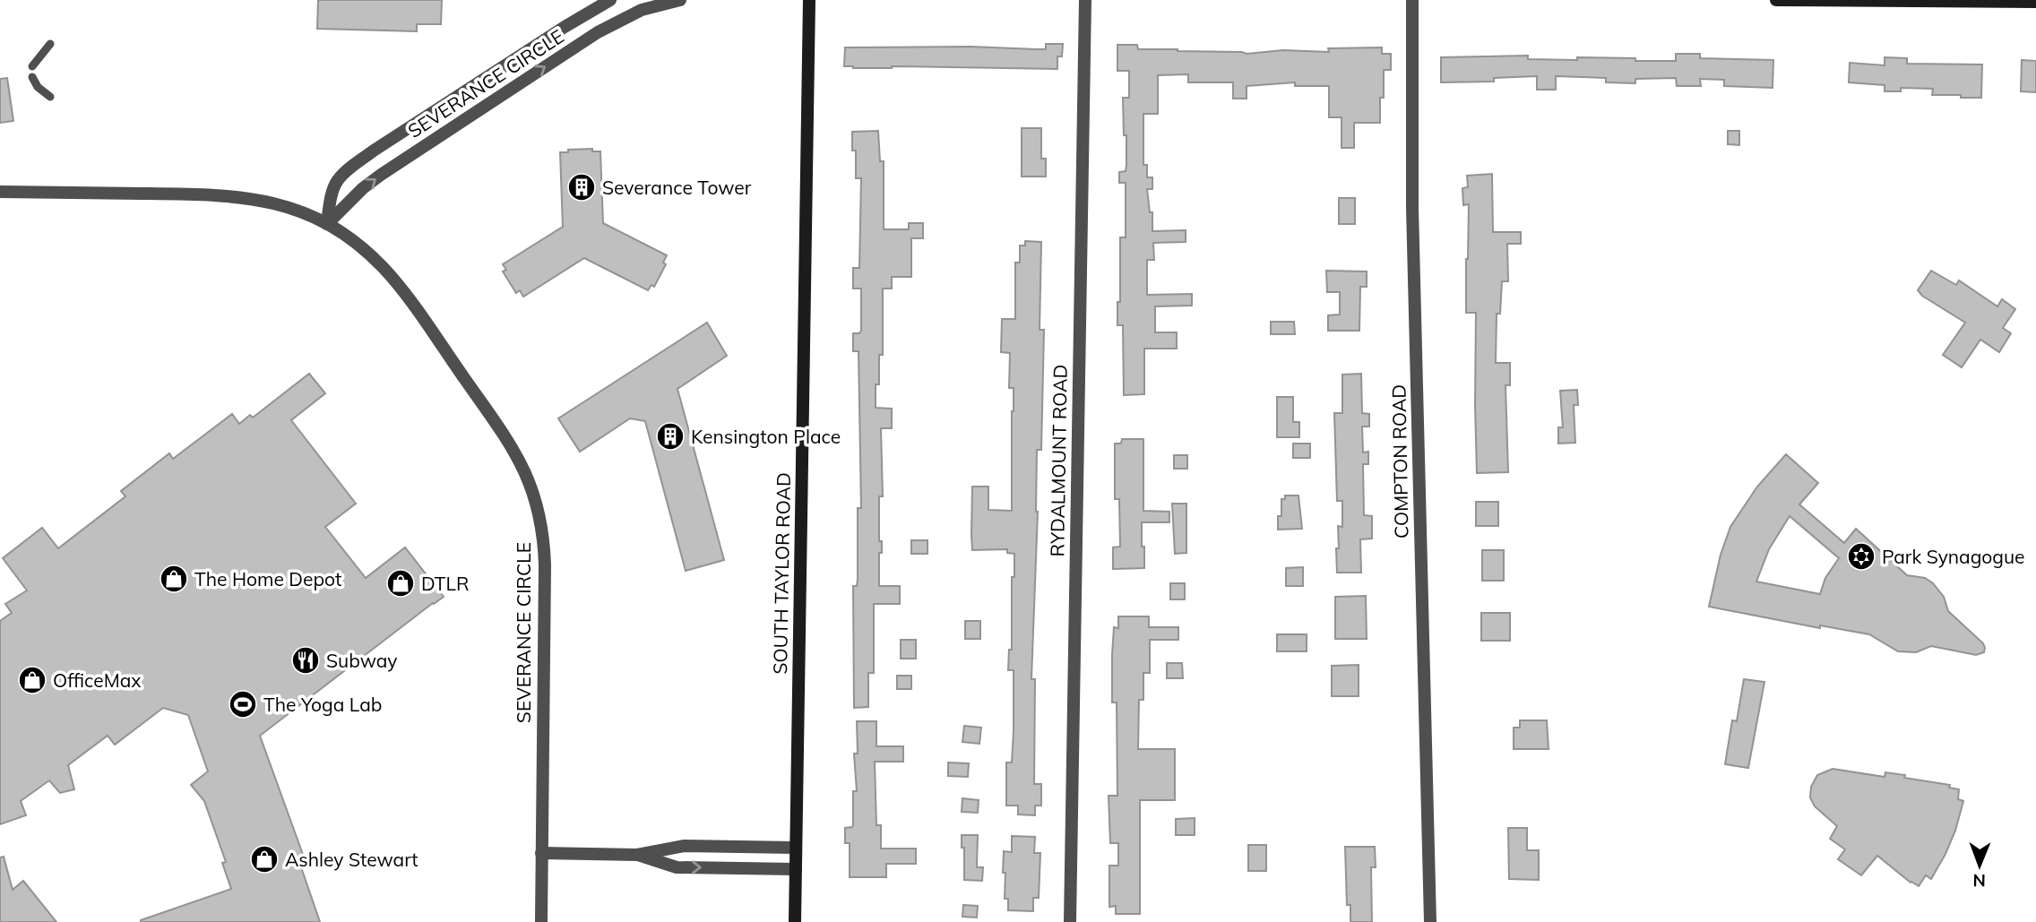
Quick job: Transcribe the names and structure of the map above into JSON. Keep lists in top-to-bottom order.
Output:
{
  "streets": {
    "main road": ["SOUTH TAYLOR ROAD"],
    "street": ["SEVERANCE CIRCLE", "RYDALMOUNT ROAD", "COMPTON ROAD"]
  },
  "places": {
    "building": ["Severance Tower", "Kensington Place"],
    "synagogue": ["Park Synagogue"],
    "shop": [
      "The Home Depot",
      "DTLR",
      "OfficeMax",
      "Ashley Stewart"
    ],
    "restaurant": ["Subway"],
    "sports": ["The Yoga Lab"]
  },
  "north": "bottom"
}
